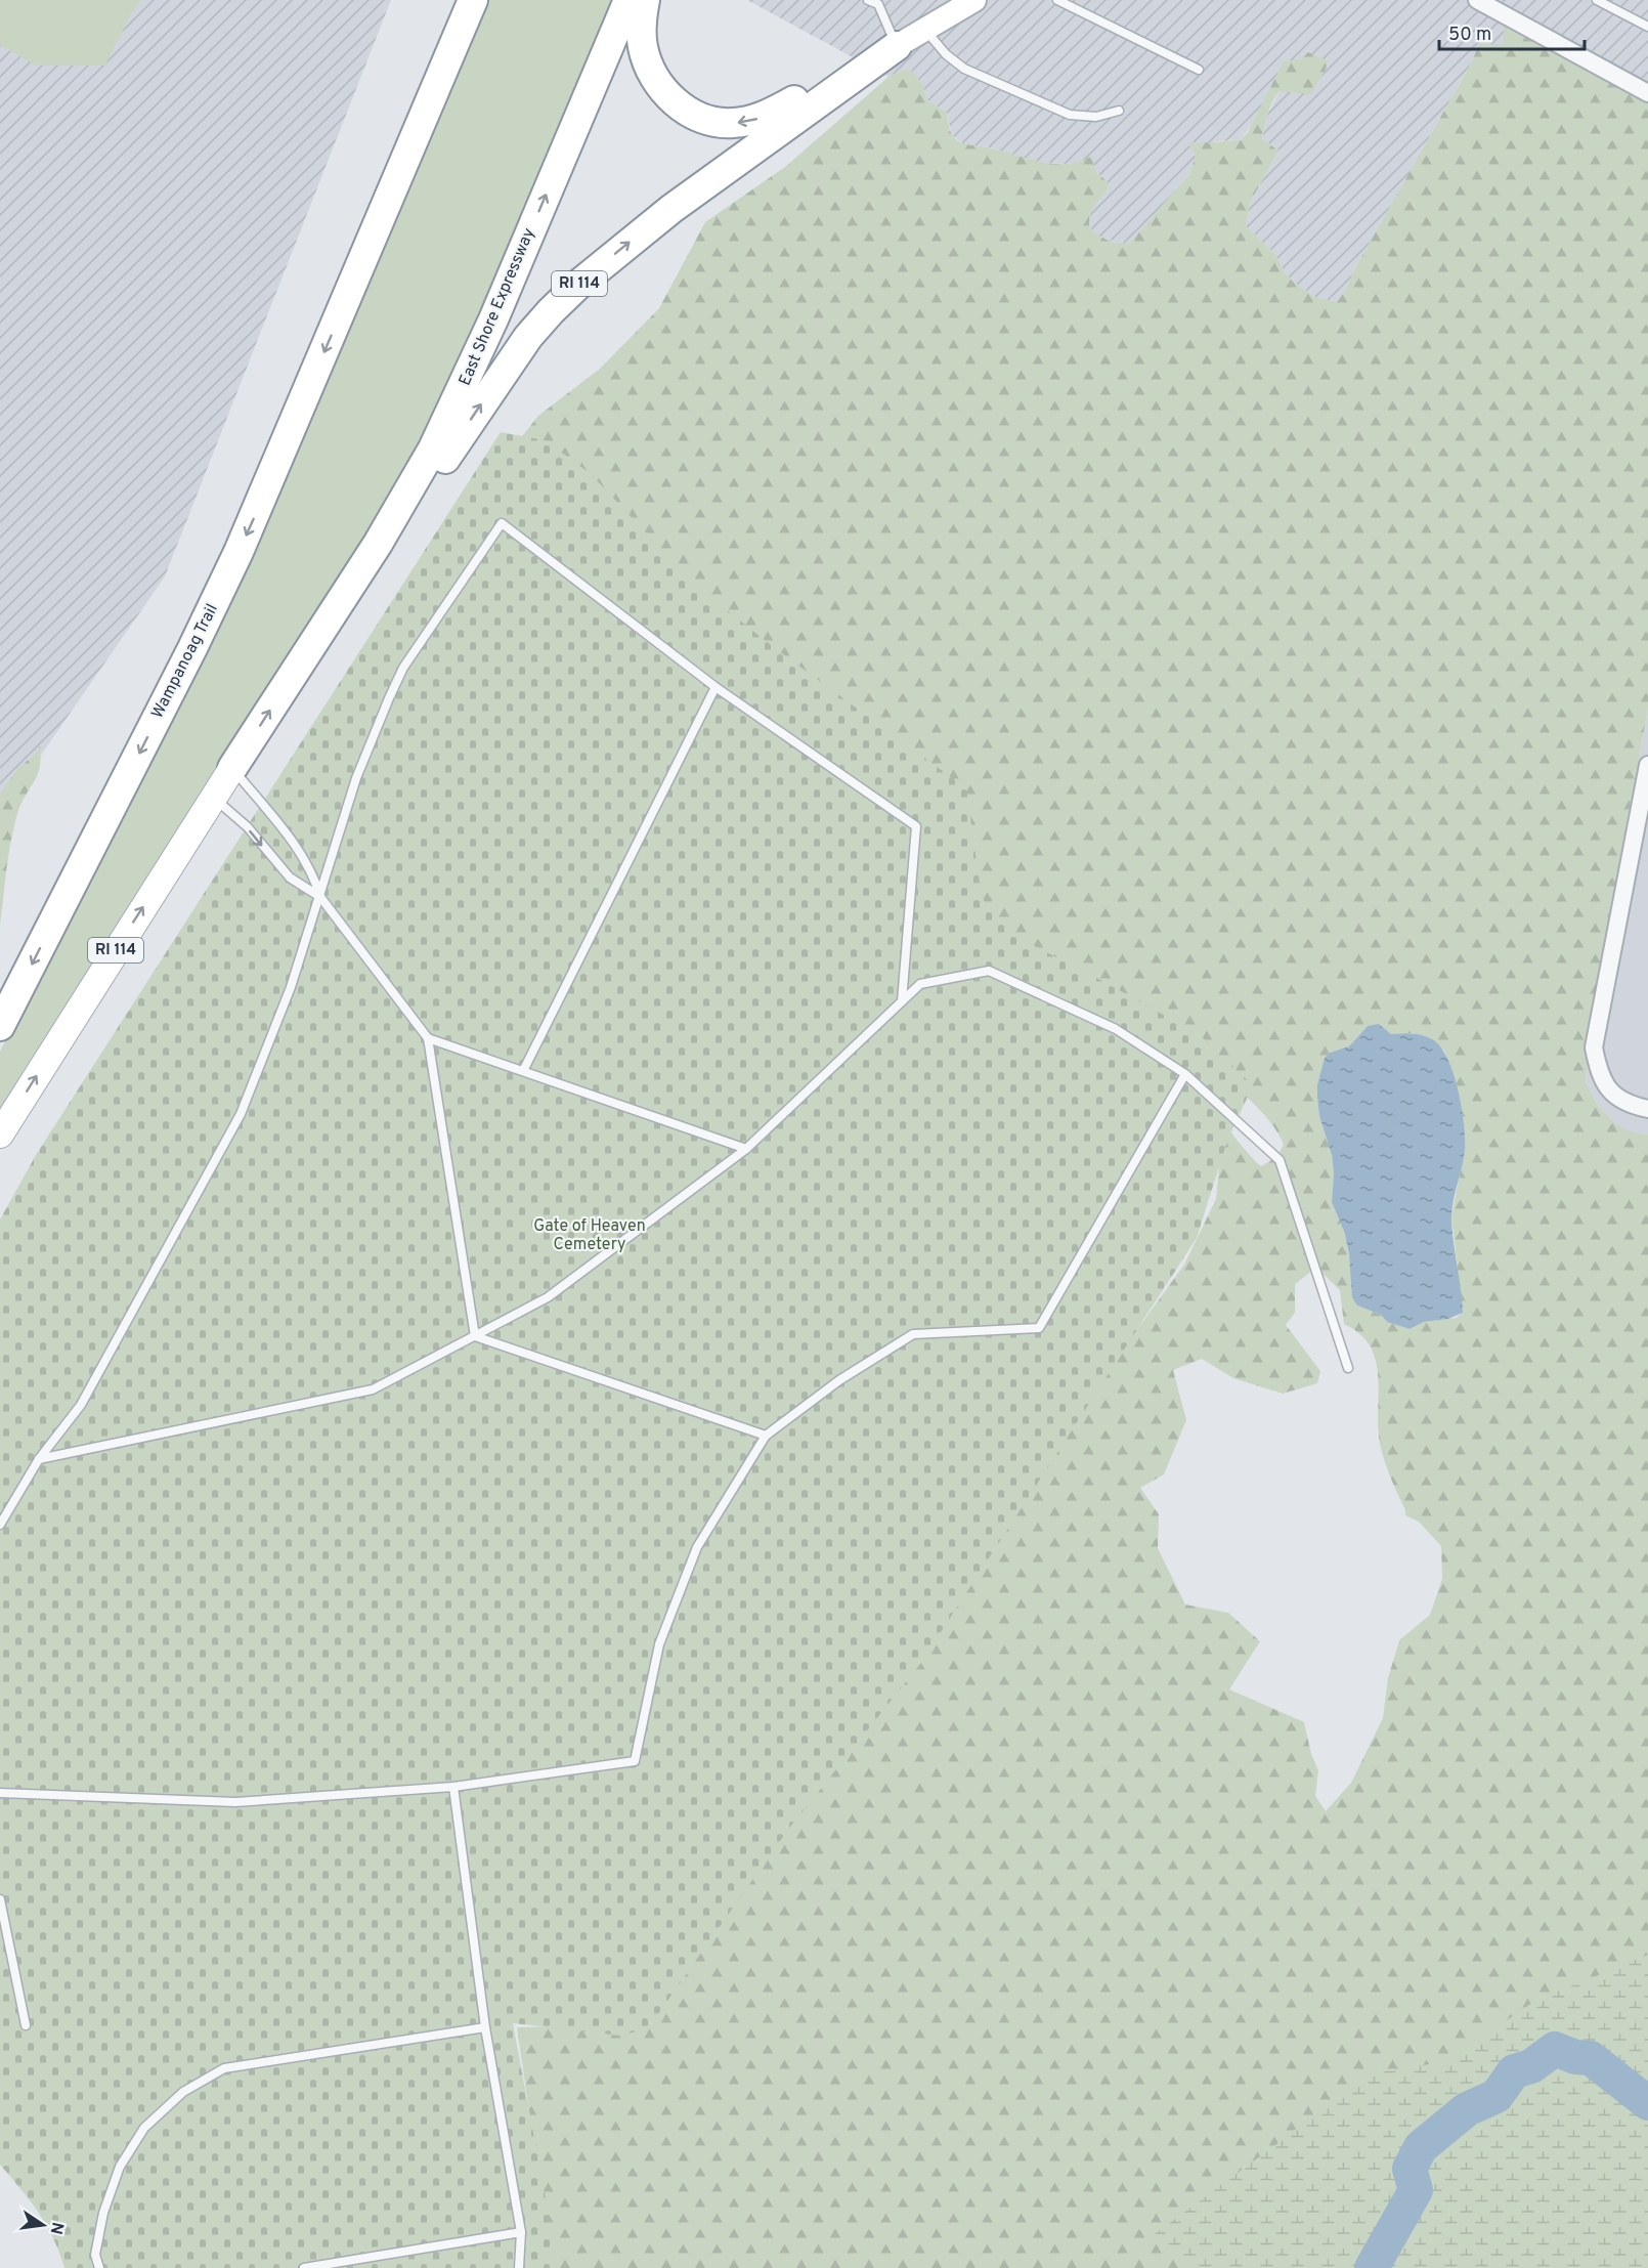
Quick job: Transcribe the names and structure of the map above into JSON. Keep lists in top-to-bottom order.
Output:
{
  "streets": {
    "highway": ["RI 114", "East Shore Expressway", "Wampanoag Trail"]
  },
  "crossings": [
    ["RI 114", "East Shore Expressway"]
  ],
  "parks": ["Gate of Heaven Cemetery"],
  "scale_bar": "50 m",
  "north": "right"
}
